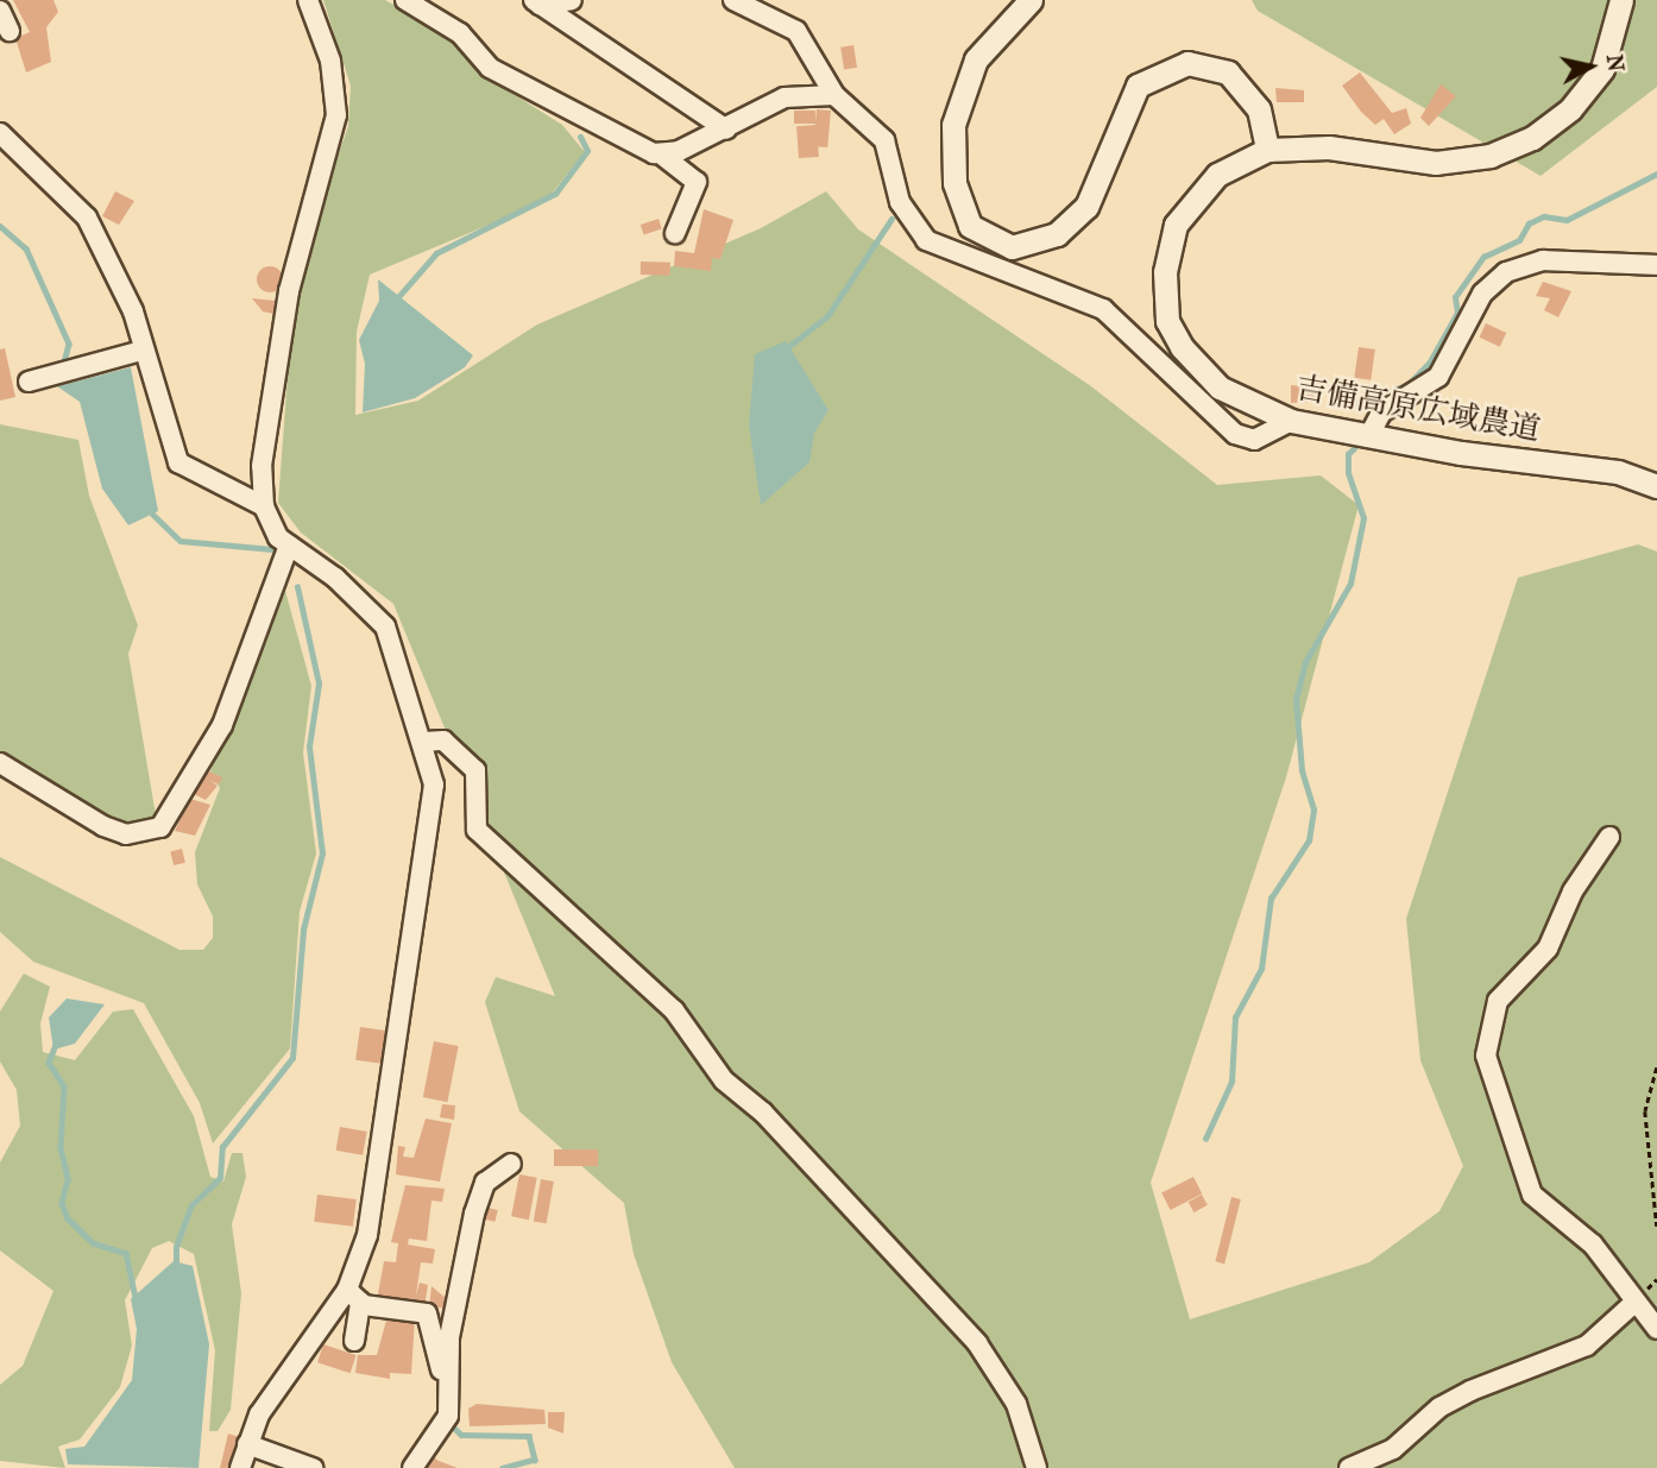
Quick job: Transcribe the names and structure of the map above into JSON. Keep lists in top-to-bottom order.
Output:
{
  "streets": {
    "street": ["吉備高原広域農道"]
  },
  "north": "right"
}
